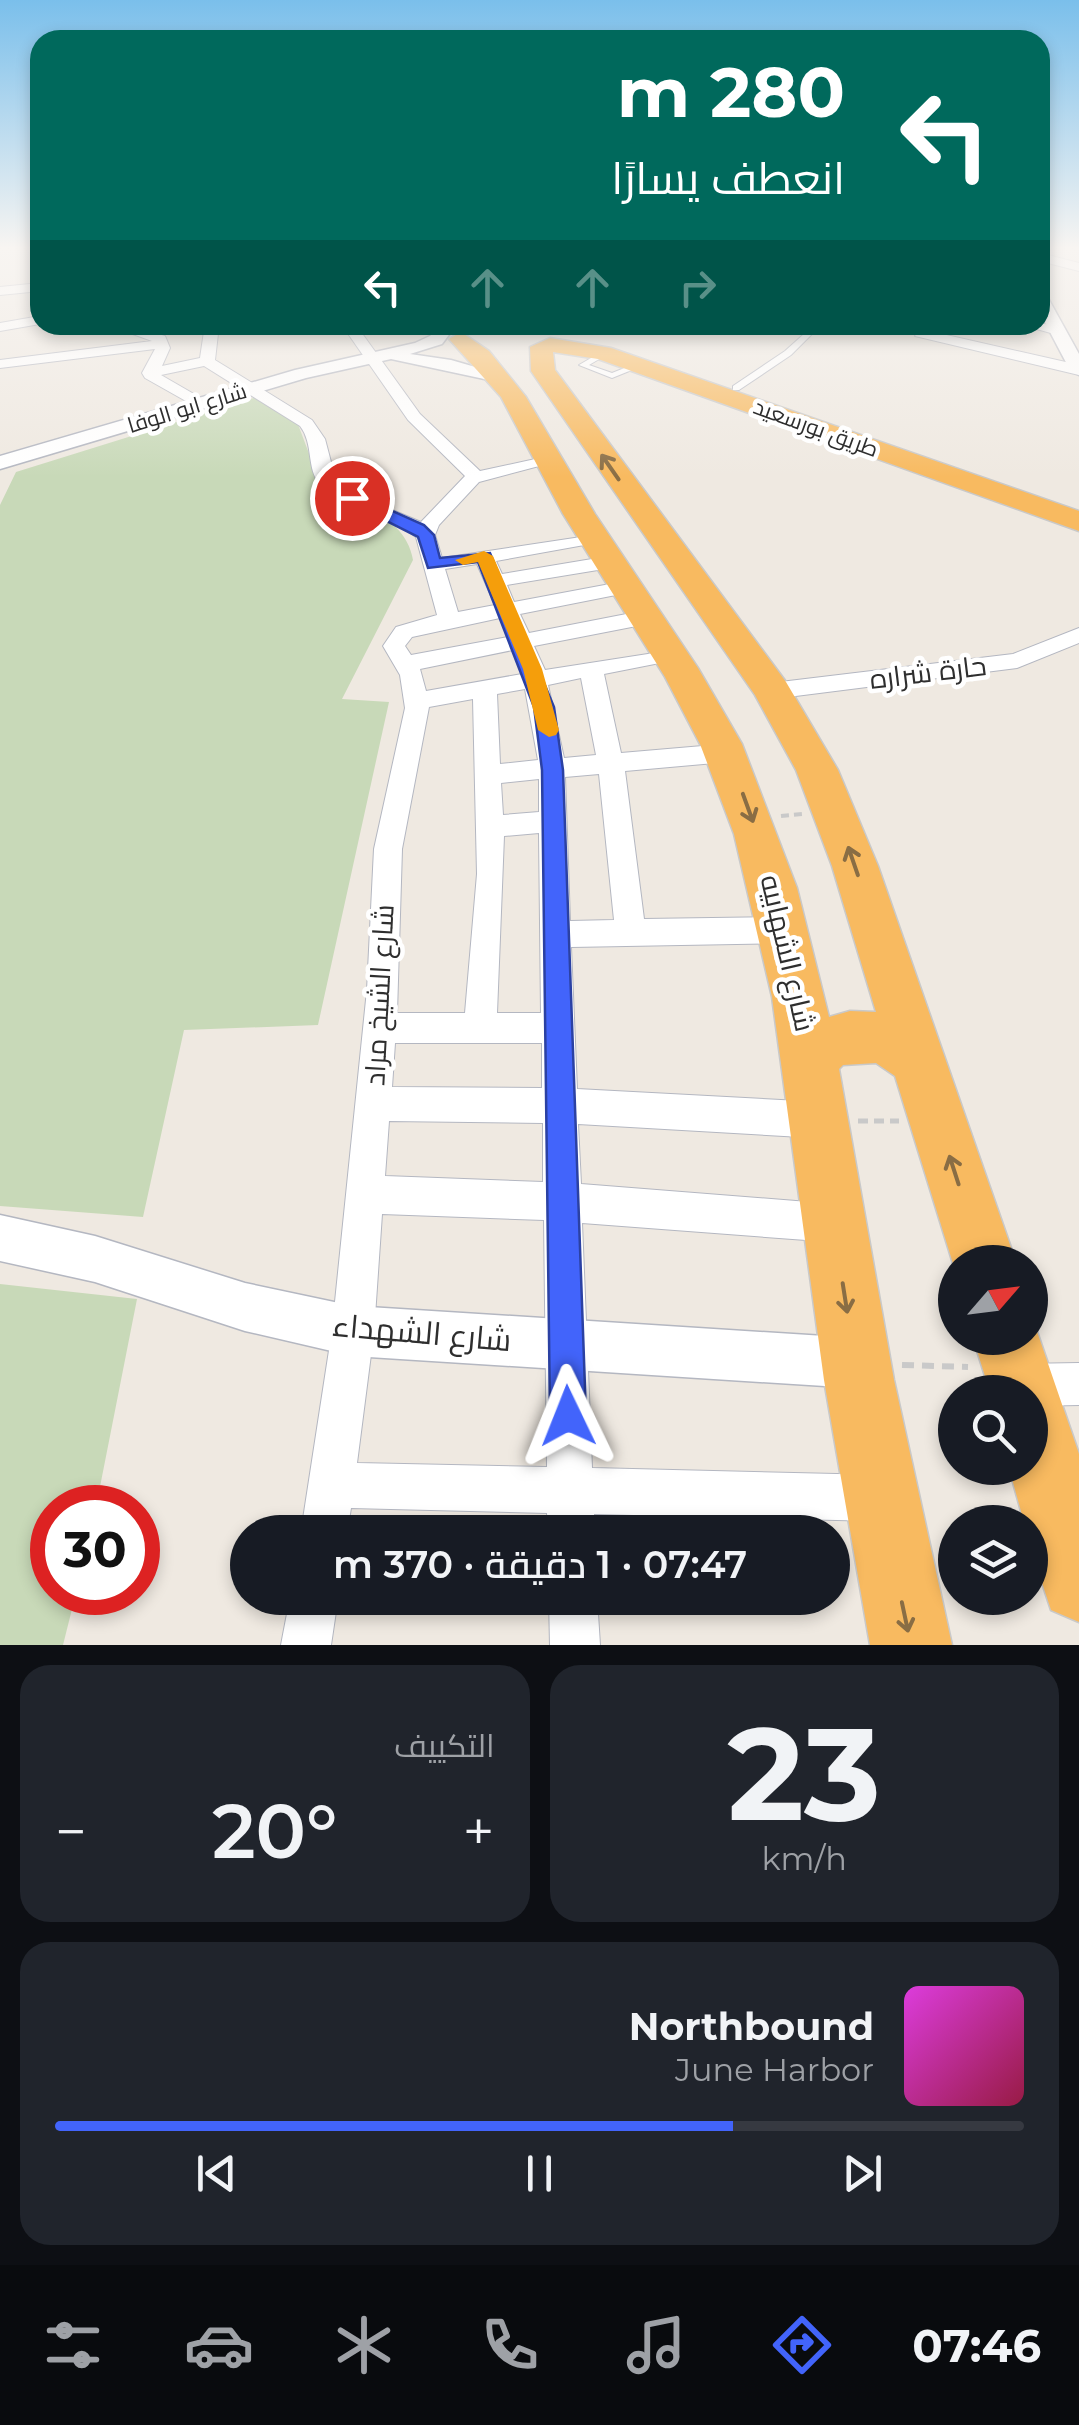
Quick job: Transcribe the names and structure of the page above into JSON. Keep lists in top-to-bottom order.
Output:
{
  "streets": {
    "highway": ["طريق بورسعيد", "شارع الشهابيه"],
    "street": [
      "شارع ابو الوفا",
      "حارة شراره",
      "شارع الشيخ مراد",
      "شارع الشهداء"
    ]
  },
  "crossings": [
    ["شارع ابو الوفا", "طريق بورسعيد"],
    ["شارع ابو الوفا", "شارع الشهابيه"],
    ["طريق بورسعيد", "شارع الشهابيه"],
    ["شارع الشهابيه", "شارع الشهداء"],
    ["شارع الشيخ مراد", "شارع الشهداء"]
  ],
  "north": "top right",
  "page": {
    "turn": ["280 m", "انعطف يسارًا"],
    "limit": "30",
    "trip": "07:47 · 1 دقيقة · 370 m",
    "tile": [
      ["23", "km/h"],
      "التكييف"
    ],
    "heat": ["−", "20°", "+"],
    "song": ["Northbound", "June Harbor"],
    "tabs": "07:46"
  }
}
